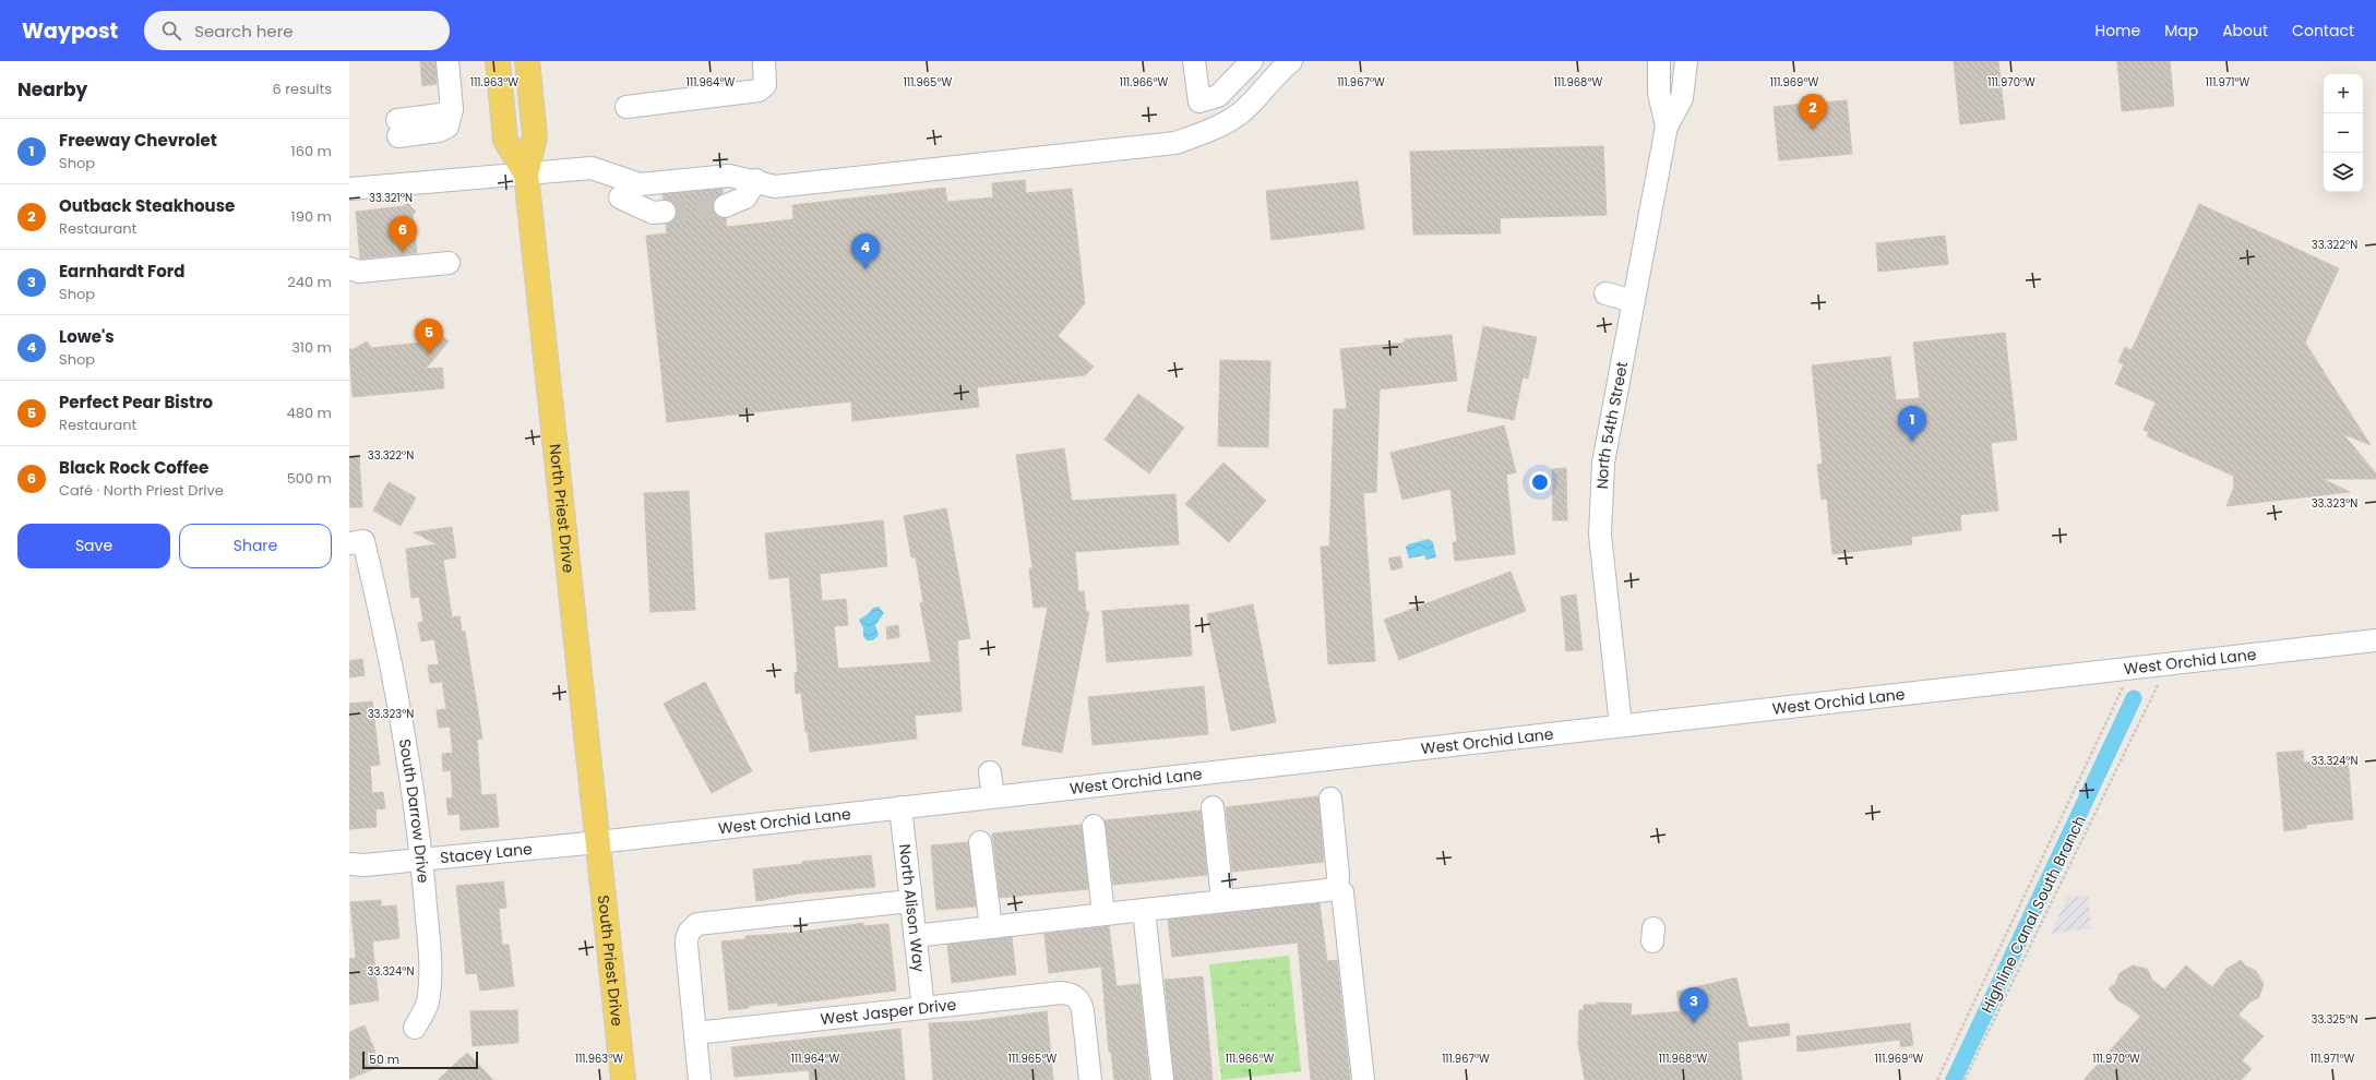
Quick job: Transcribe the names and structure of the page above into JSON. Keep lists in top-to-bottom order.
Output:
{
  "streets": {
    "main road": ["North Priest Drive", "South Priest Drive"],
    "street": [
      "North 54th Street",
      "West Orchid Lane",
      "South Darrow Drive",
      "Stacey Lane",
      "North Alison Way",
      "West Jasper Drive"
    ],
    "path": ["Highline Canal South Branch"]
  },
  "crossings": [
    ["North 54th Street", "West Orchid Lane"],
    ["North Priest Drive", "West Orchid Lane"],
    ["North Priest Drive", "Stacey Lane"],
    ["North Priest Drive", "South Priest Drive"],
    ["West Orchid Lane", "Stacey Lane"],
    ["West Orchid Lane", "North Alison Way"],
    ["West Orchid Lane", "Highline Canal South Branch"],
    ["West Orchid Lane", "South Priest Drive"],
    ["South Darrow Drive", "Stacey Lane"],
    ["Stacey Lane", "South Priest Drive"],
    ["North Alison Way", "West Jasper Drive"]
  ],
  "scale_bar": "50 m",
  "page": {
    "header": "Waypost",
    "search": "Search here",
    "nav": [
      "Home",
      "Map",
      "About",
      "Contact"
    ],
    "heading": ["Nearby", "6 results"],
    "map_buttons": ["+", "−"],
    "pins": [
      "2",
      "6",
      "4",
      "5",
      "1",
      "3"
    ],
    "list": [
      {
        "mark": "1",
        "name": "Freeway Chevrolet",
        "note": "Shop",
        "value": "160 m"
      },
      {
        "mark": "2",
        "name": "Outback Steakhouse",
        "note": "Restaurant",
        "value": "190 m"
      },
      {
        "mark": "3",
        "name": "Earnhardt Ford",
        "note": "Shop",
        "value": "240 m"
      },
      {
        "mark": "4",
        "name": "Lowe's",
        "note": "Shop",
        "value": "310 m"
      },
      {
        "mark": "5",
        "name": "Perfect Pear Bistro",
        "note": "Restaurant",
        "value": "480 m"
      },
      {
        "mark": "6",
        "name": "Black Rock Coffee",
        "note": "Café · North Priest Drive",
        "value": "500 m"
      }
    ],
    "buttons": ["Save", "Share"],
    "scale": "50 m"
  },
  "coordinates": [
    "111.963°W",
    "111.964°W",
    "111.965°W",
    "111.966°W",
    "111.967°W",
    "111.968°W",
    "111.969°W",
    "111.970°W",
    "111.971°W",
    "33.321°N",
    "33.322°N",
    "33.323°N",
    "33.324°N",
    "33.325°N"
  ]
}
